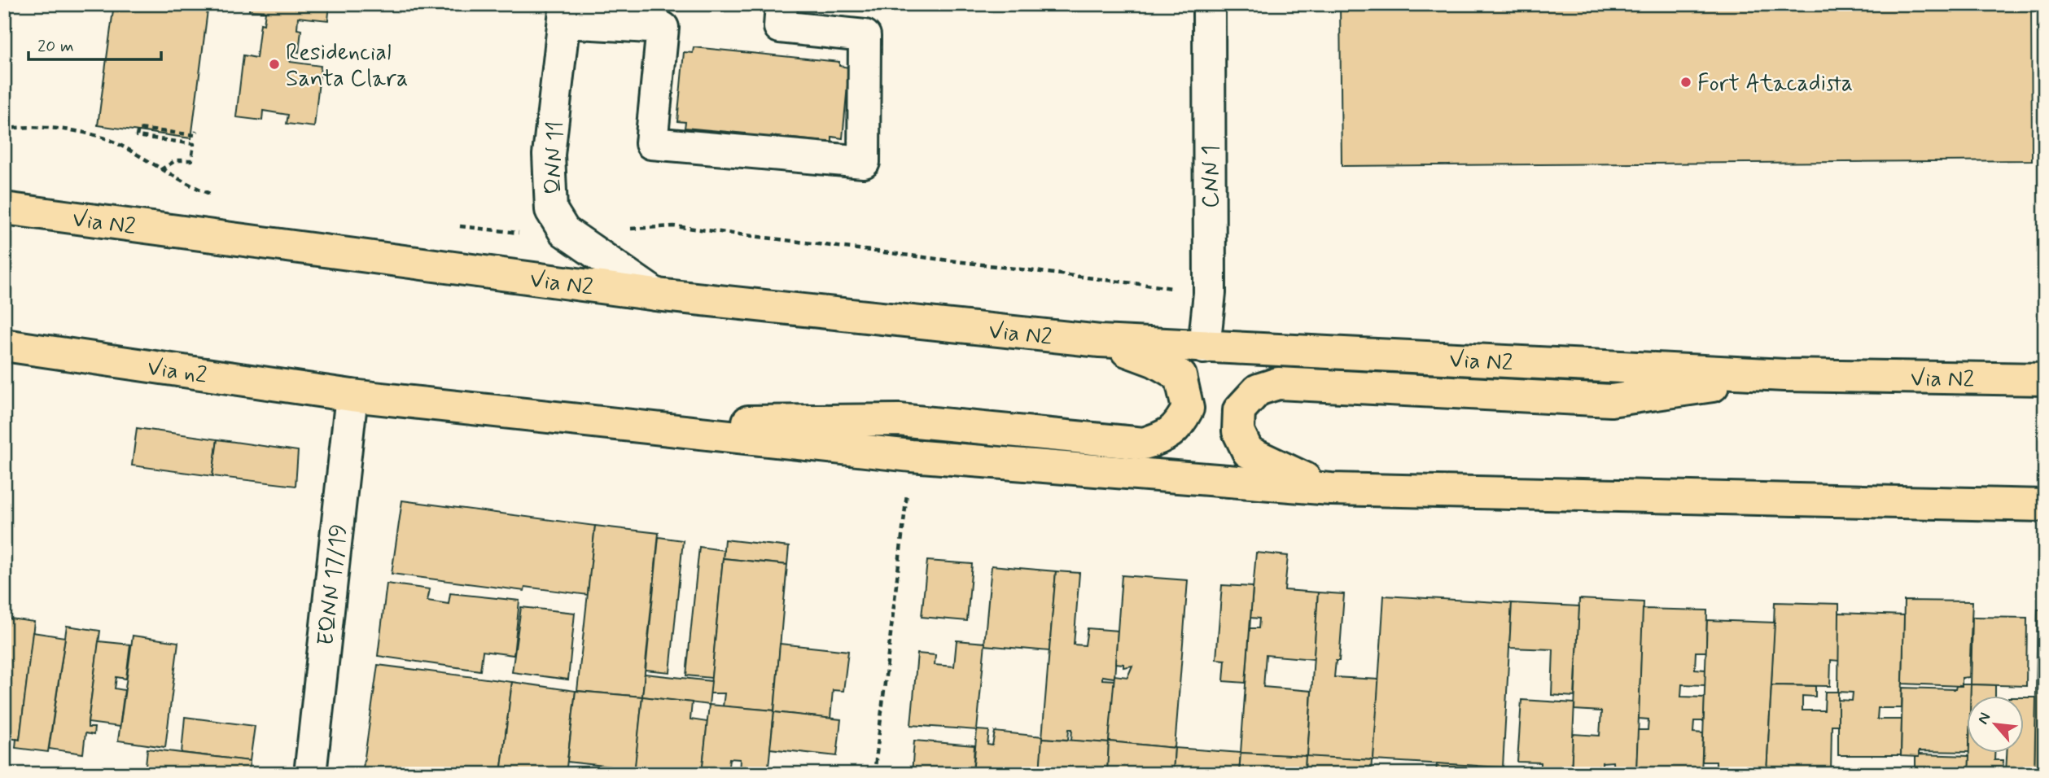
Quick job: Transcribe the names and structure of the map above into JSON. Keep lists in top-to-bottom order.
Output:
{
  "streets": {
    "main road": ["Via N2", "Via n2"],
    "street": ["QNN 11", "CNN 1", "EQNN 17/19"]
  },
  "crossings": [
    ["QNN 11", "Via N2"],
    ["CNN 1", "Via N2"],
    ["Via n2", "EQNN 17/19"]
  ],
  "places": ["Residencial Santa Clara", "Fort Atacadista"],
  "scale_bar": "20 m",
  "north": "top left"
}
